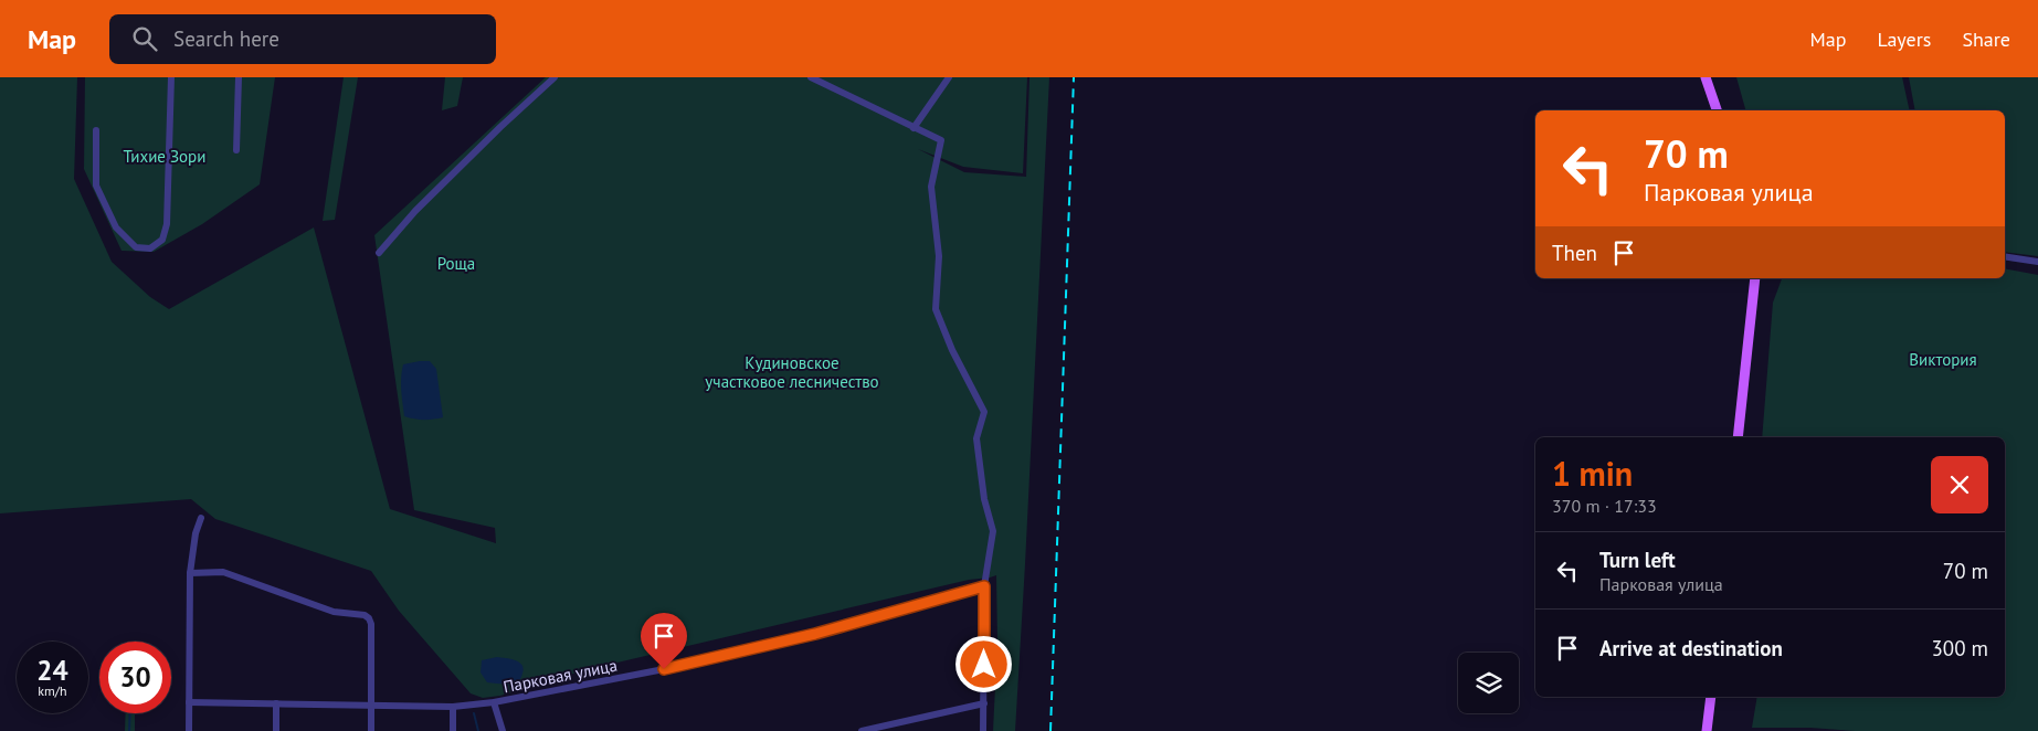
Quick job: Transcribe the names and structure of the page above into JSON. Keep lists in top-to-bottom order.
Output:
{
  "streets": {
    "street": ["Парковая улица"]
  },
  "parks": [
    "Тихие Зори",
    "Роща",
    "Виктория",
    "Кудиновское участковое лесничество"
  ],
  "page": {
    "header": "Map",
    "search": "Search here",
    "nav": ["Map", "Layers", "Share"],
    "turn": ["70 m", "Парковая улица"],
    "then": "Then",
    "heading": ["1 min", "370 m · 17:33"],
    "list": [
      {
        "name": "Turn left",
        "note": "Парковая улица",
        "value": "70 m"
      },
      {
        "name": "Arrive at destination",
        "value": "300 m"
      }
    ],
    "speed": "24 km/h",
    "limit": "30"
  }
}
